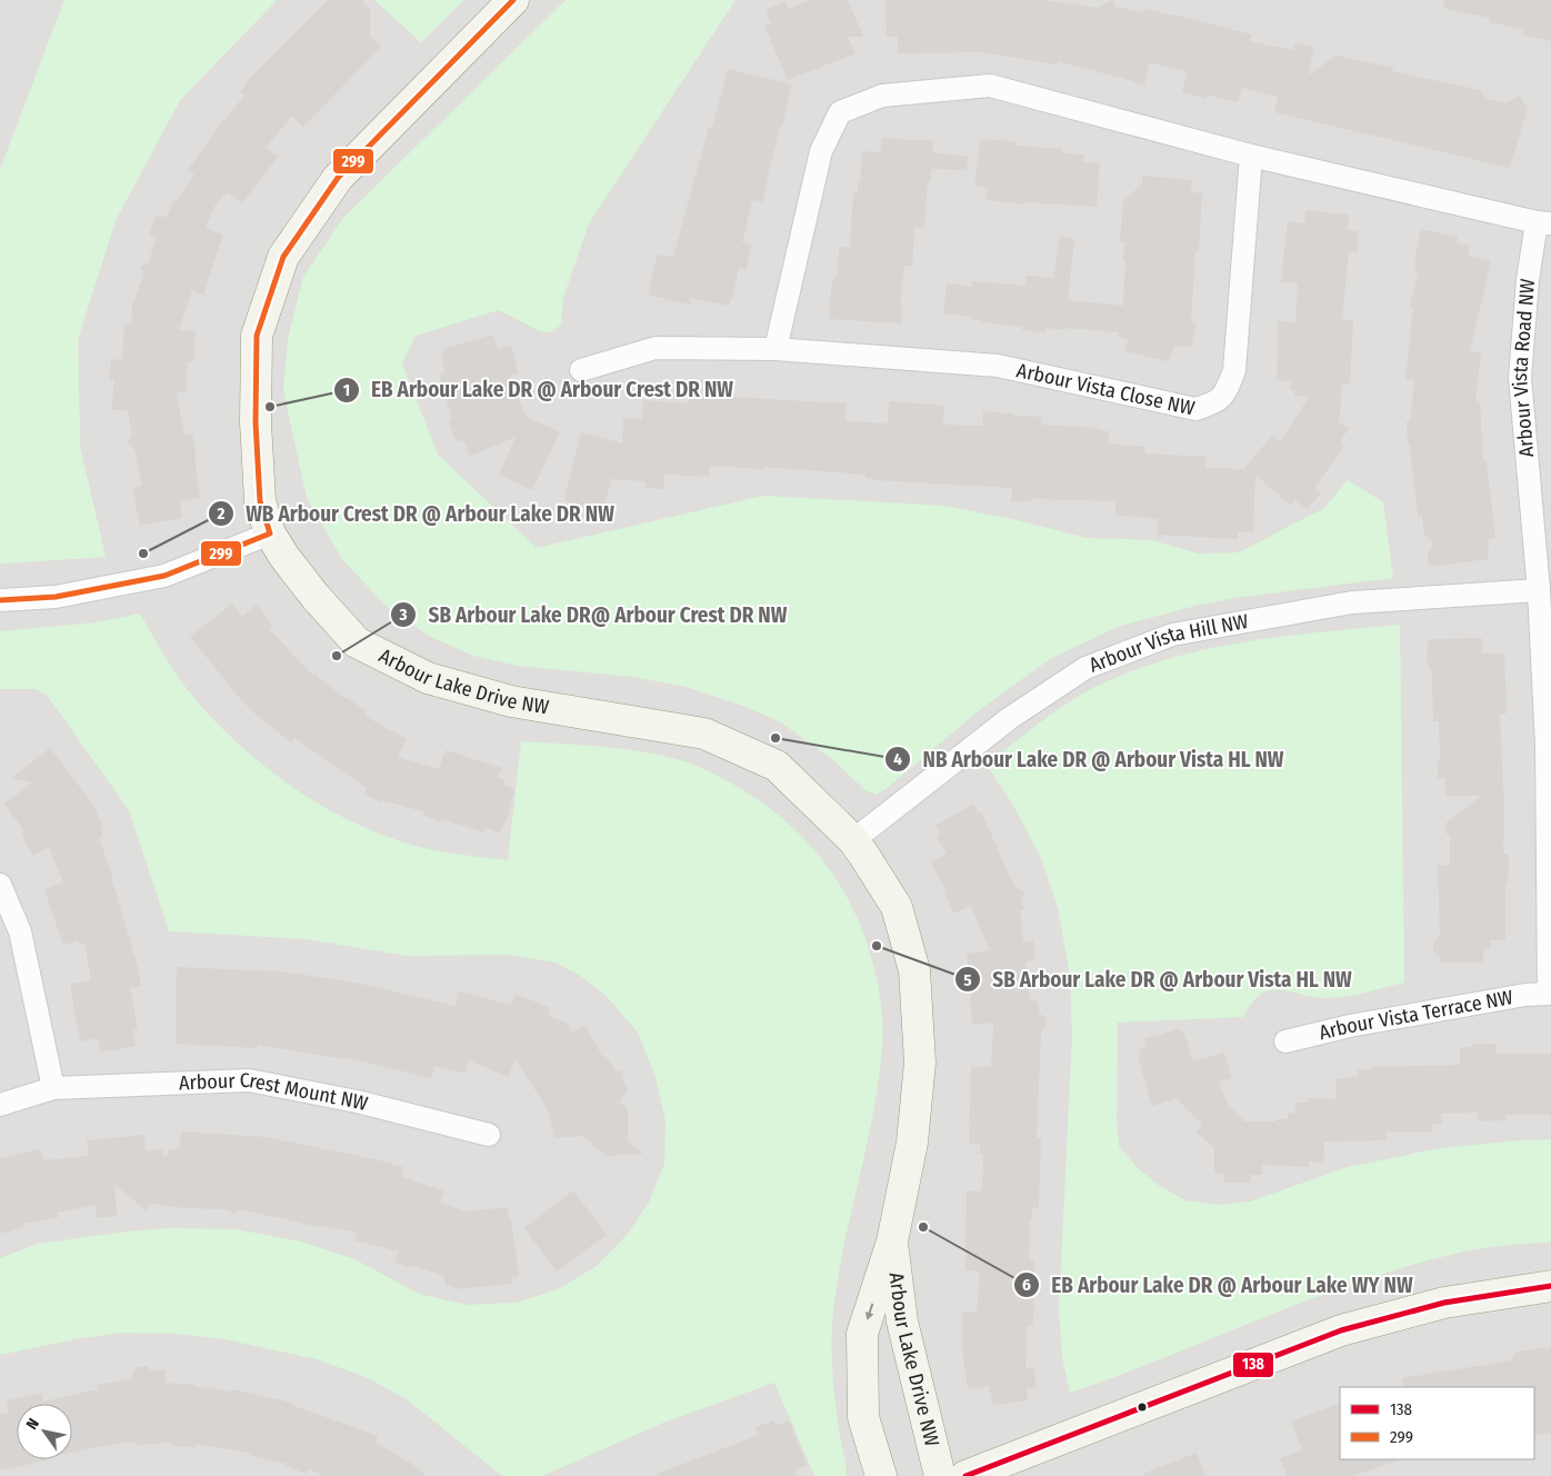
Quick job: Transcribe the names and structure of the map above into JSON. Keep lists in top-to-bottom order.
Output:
{
  "streets": {
    "street": [
      "Arbour Vista Road NW",
      "Arbour Vista Close NW",
      "Arbour Vista Hill NW",
      "Arbour Lake Drive NW",
      "Arbour Vista Terrace NW",
      "Arbour Crest Mount NW"
    ]
  },
  "crossings": [
    ["Arbour Vista Road NW", "Arbour Vista Hill NW"],
    ["Arbour Vista Road NW", "Arbour Vista Terrace NW"],
    ["Arbour Vista Hill NW", "Arbour Lake Drive NW"]
  ],
  "places": [
    "EB Arbour Lake DR @ Arbour Crest DR NW",
    "WB Arbour Crest DR @ Arbour Lake DR NW",
    "SB Arbour Lake DR@ Arbour Crest DR NW",
    "NB Arbour Lake DR @ Arbour Vista HL NW",
    "SB Arbour Lake DR @ Arbour Vista HL NW",
    "EB Arbour Lake DR @ Arbour Lake WY NW"
  ],
  "lines": ["transit line 299", "transit line 138"],
  "legend": ["138", "299"],
  "north": "top left"
}
